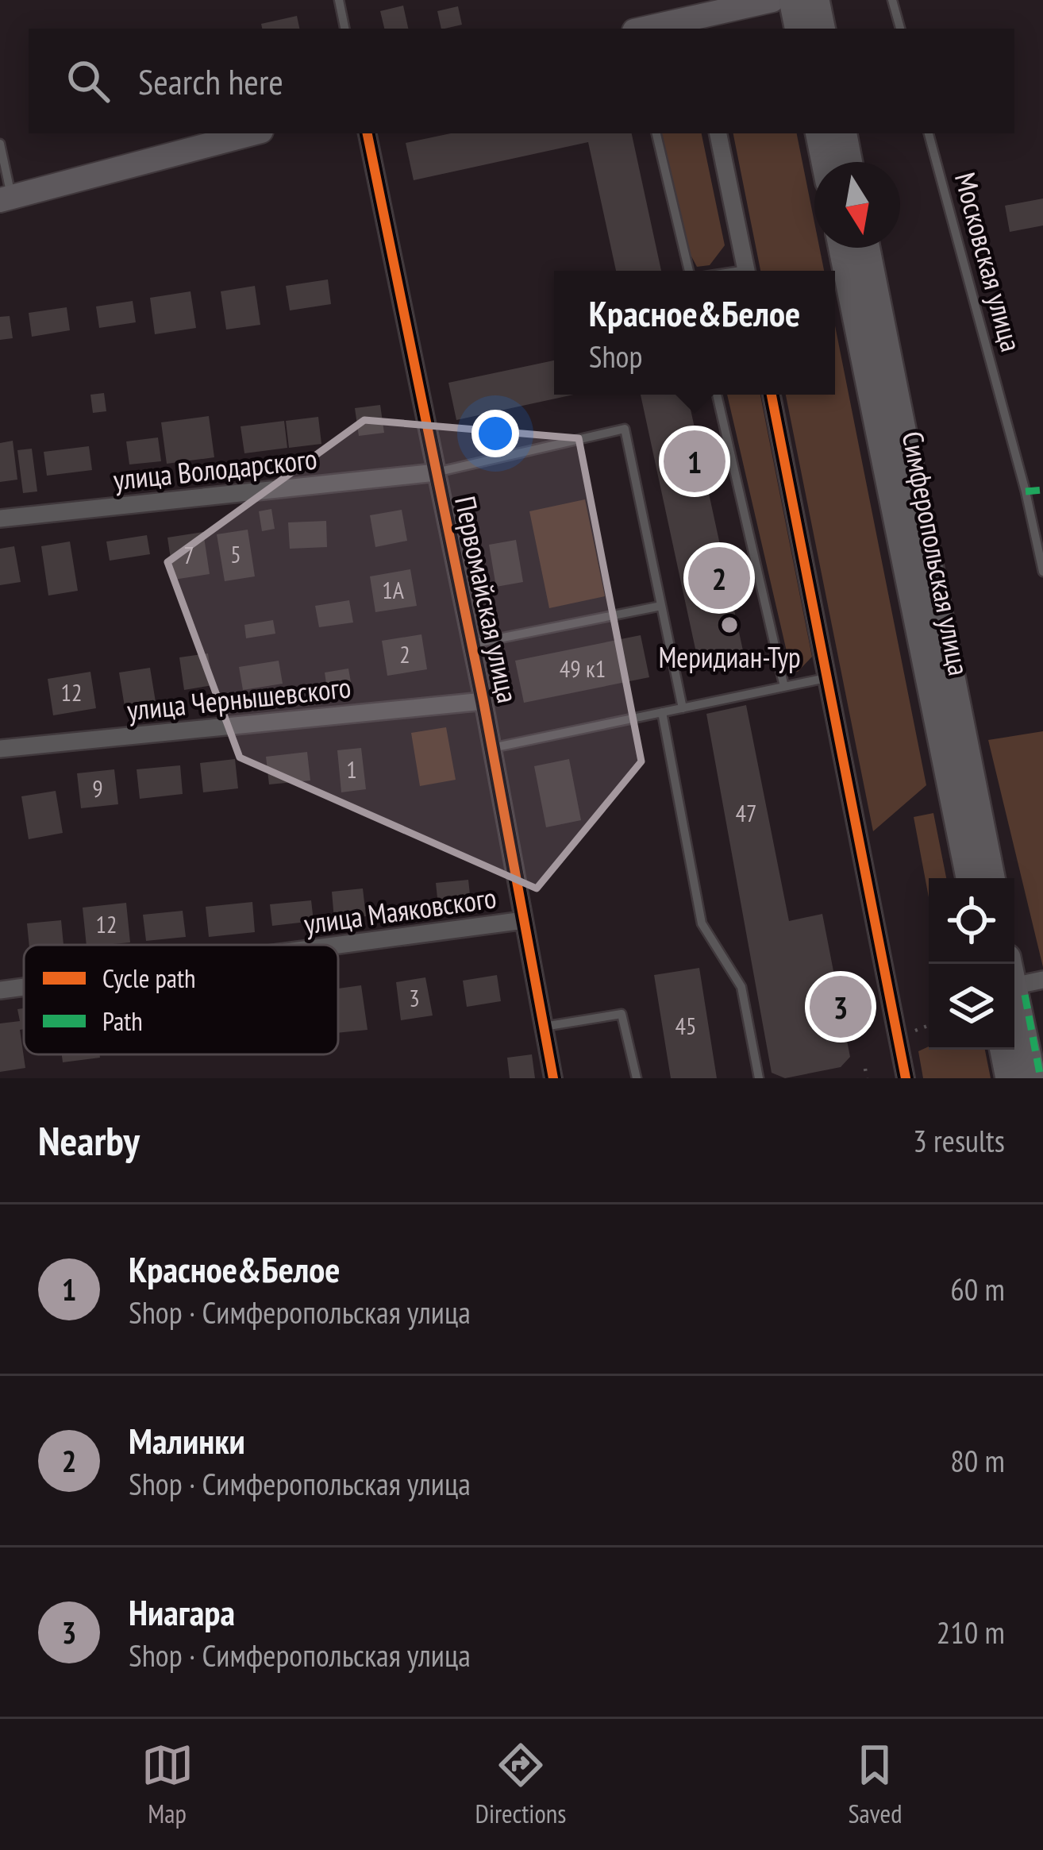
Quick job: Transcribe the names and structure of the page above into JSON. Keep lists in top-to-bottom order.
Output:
{
  "streets": {
    "main road": ["Симферопольская улица"],
    "street": [
      "улица Володарского",
      "Первомайская улица",
      "улица Чернышевского",
      "улица Маяковского"
    ],
    "lane": ["Московская улица"]
  },
  "crossings": [
    ["улица Володарского", "Первомайская улица"],
    ["Первомайская улица", "улица Чернышевского"],
    ["Первомайская улица", "улица Маяковского"]
  ],
  "places": ["Меридиан-Тур"],
  "house_numbers": [
    "5",
    "7",
    "1А",
    "2",
    "49 к1",
    "12",
    "1",
    "9",
    "47",
    "12",
    "3",
    "45"
  ],
  "legend": ["Cycle path", "Path"],
  "north": "bottom",
  "page": {
    "search": "Search here",
    "popup": ["Красное&Белое", "Shop"],
    "pins": ["1", "2", "3"],
    "heading": ["Nearby", "3 results"],
    "list": [
      {
        "mark": "1",
        "name": "Красное&Белое",
        "note": "Shop · Симферопольская улица",
        "value": "60 m"
      },
      {
        "mark": "2",
        "name": "Малинки",
        "note": "Shop · Симферопольская улица",
        "value": "80 m"
      },
      {
        "mark": "3",
        "name": "Ниагара",
        "note": "Shop · Симферопольская улица",
        "value": "210 m"
      }
    ],
    "nav": ["Map", "Directions", "Saved"]
  }
}
